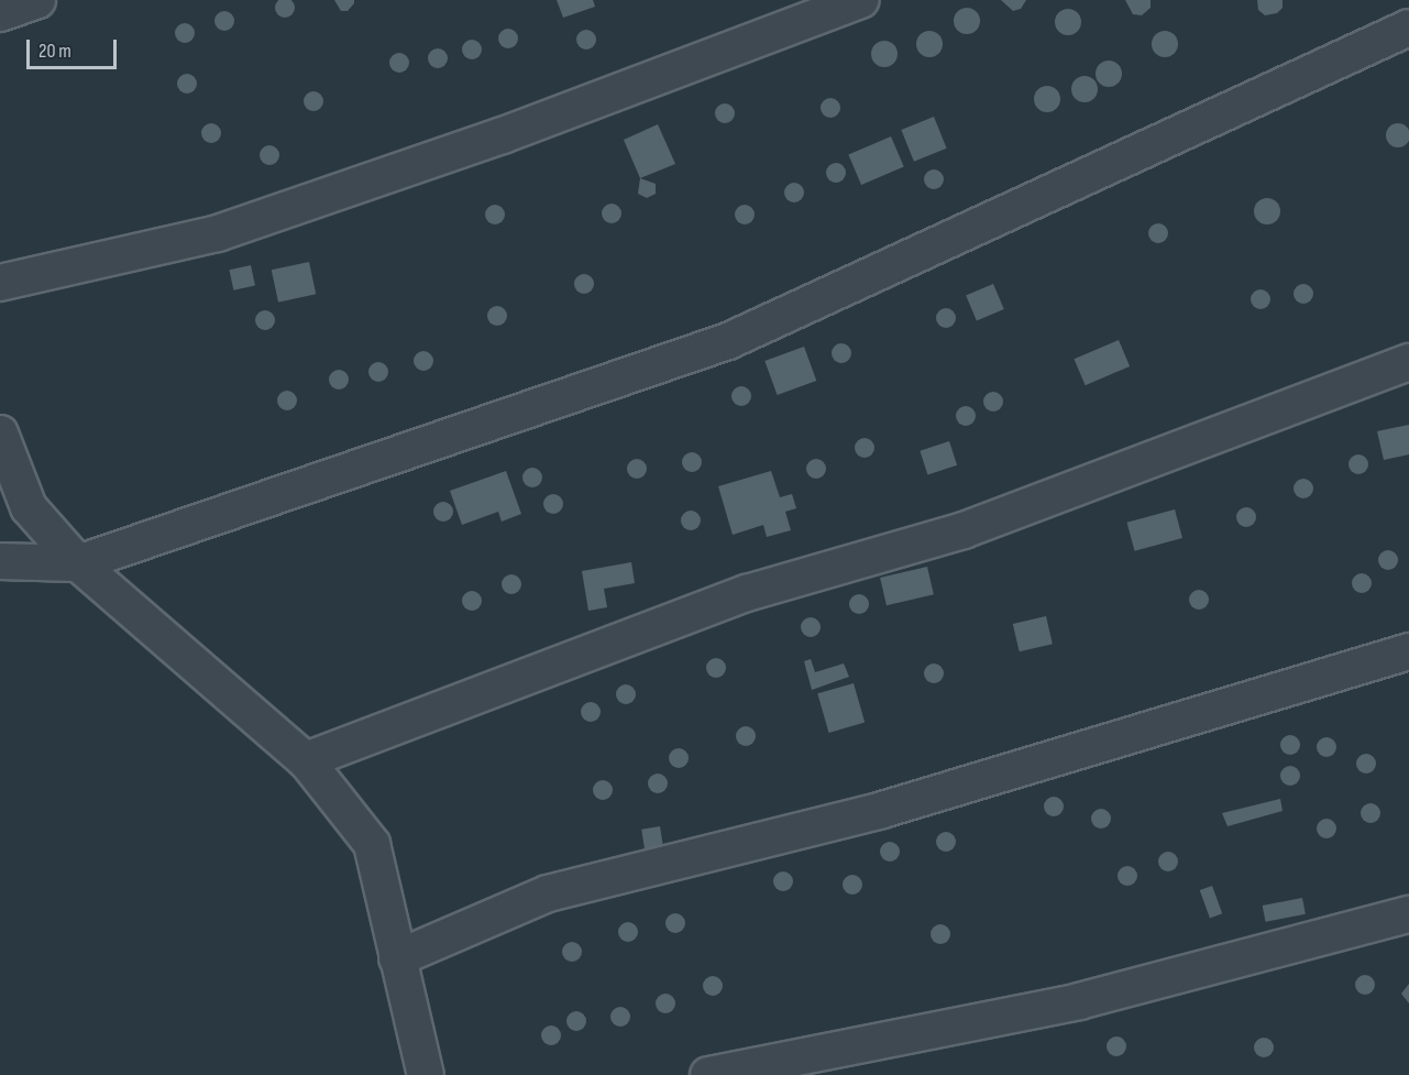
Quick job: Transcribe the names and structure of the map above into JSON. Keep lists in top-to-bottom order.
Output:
{
  "scale_bar": "20 m"
}
